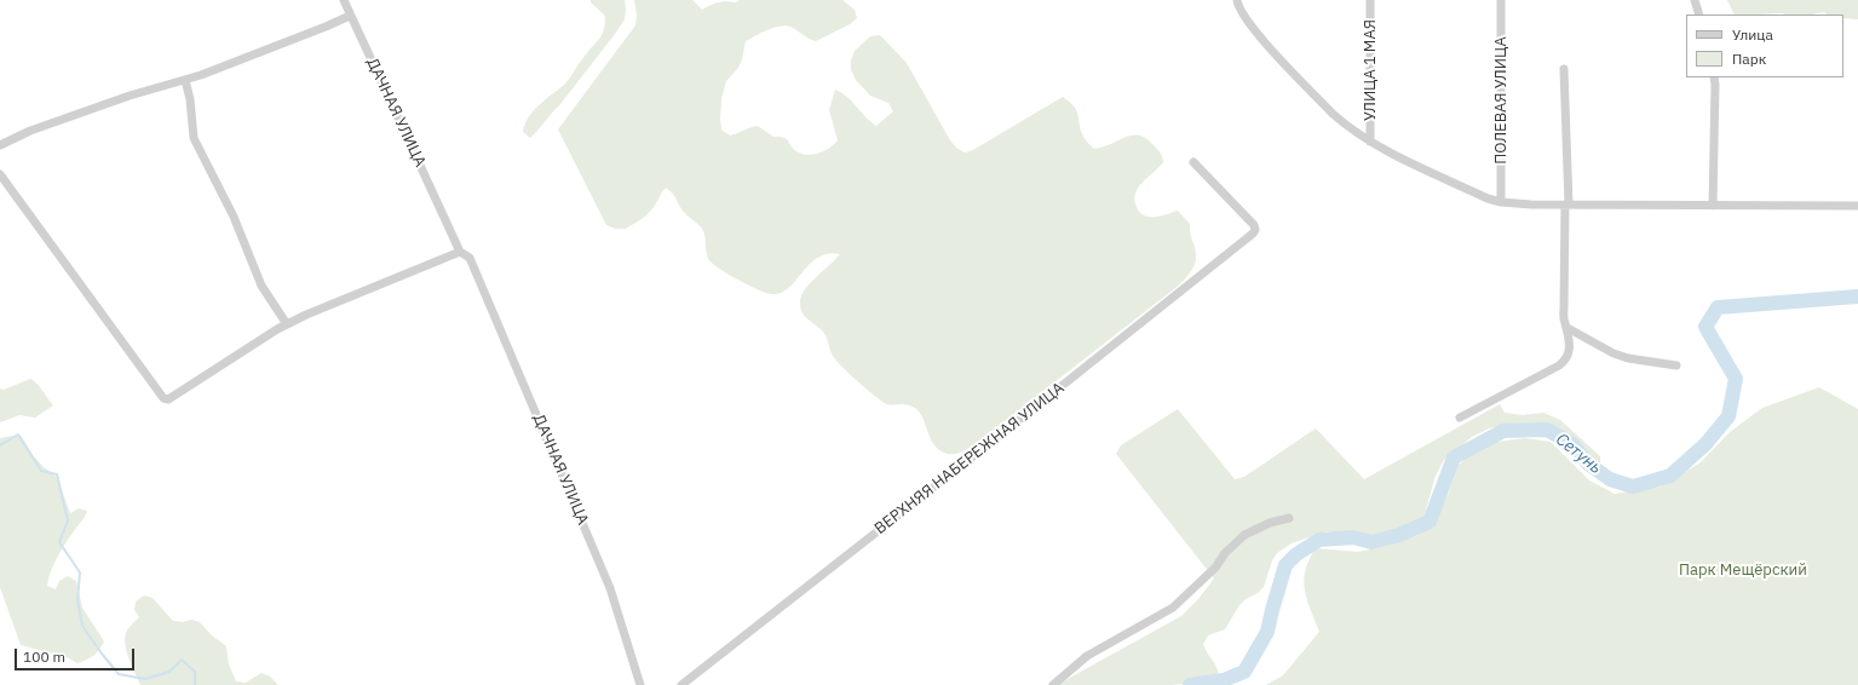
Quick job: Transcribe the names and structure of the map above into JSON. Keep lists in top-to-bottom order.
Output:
{
  "streets": {
    "street": [
      "УЛИЦА 1 МАЯ",
      "ПОЛЕВАЯ УЛИЦА",
      "ДАЧНАЯ УЛИЦА",
      "ВЕРХНЯЯ НАБЕРЕЖНАЯ УЛИЦА"
    ]
  },
  "water": ["Сетунь"],
  "parks": ["Парк Мещёрский"],
  "legend": ["Улица", "Парк"],
  "scale_bar": "100 m"
}
